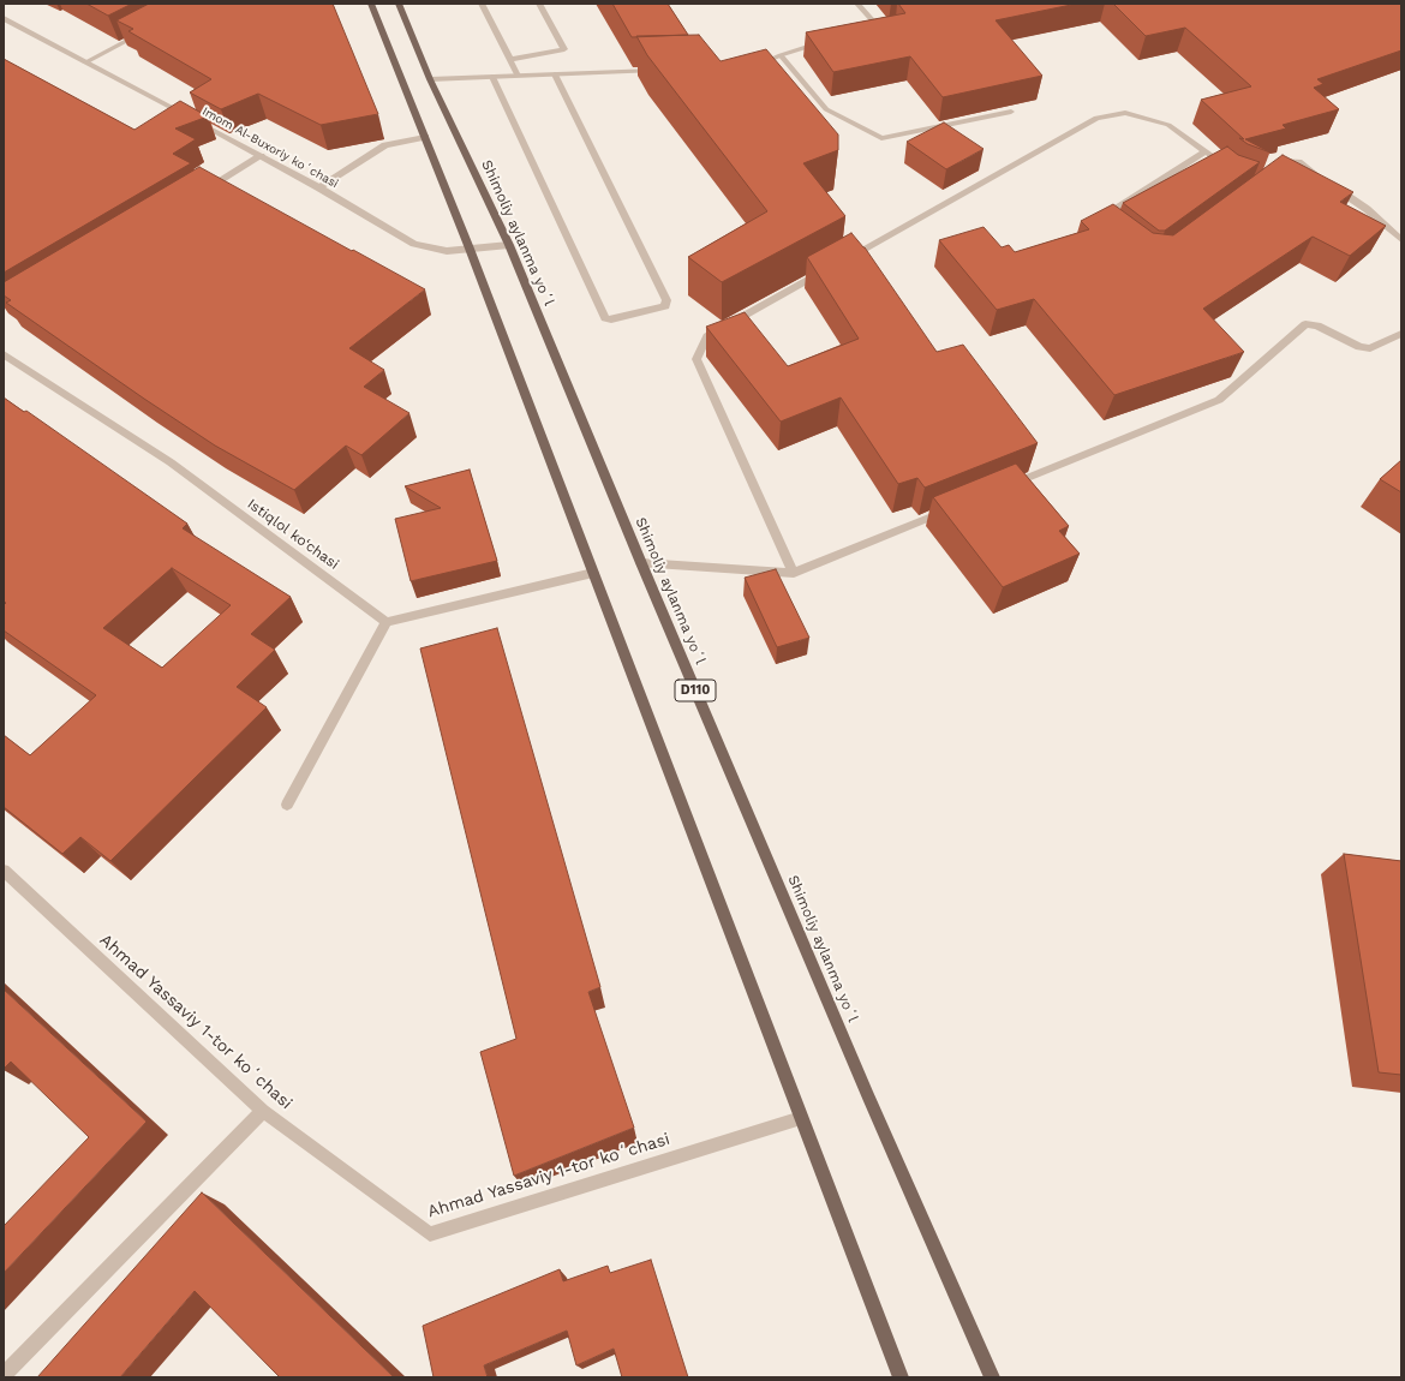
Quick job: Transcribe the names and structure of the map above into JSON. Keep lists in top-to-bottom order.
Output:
{
  "streets": {
    "main road": ["Shimoliy aylanma yoʻl", "D110"],
    "street": ["Imom Al-Buxoriy koʻchasi", "Istiqlol ko‘chasi", "Ahmad Yassaviy 1-tor koʻchasi"]
  },
  "crossings": [
    ["Imom Al-Buxoriy koʻchasi", "Shimoliy aylanma yoʻl"]
  ]
}
